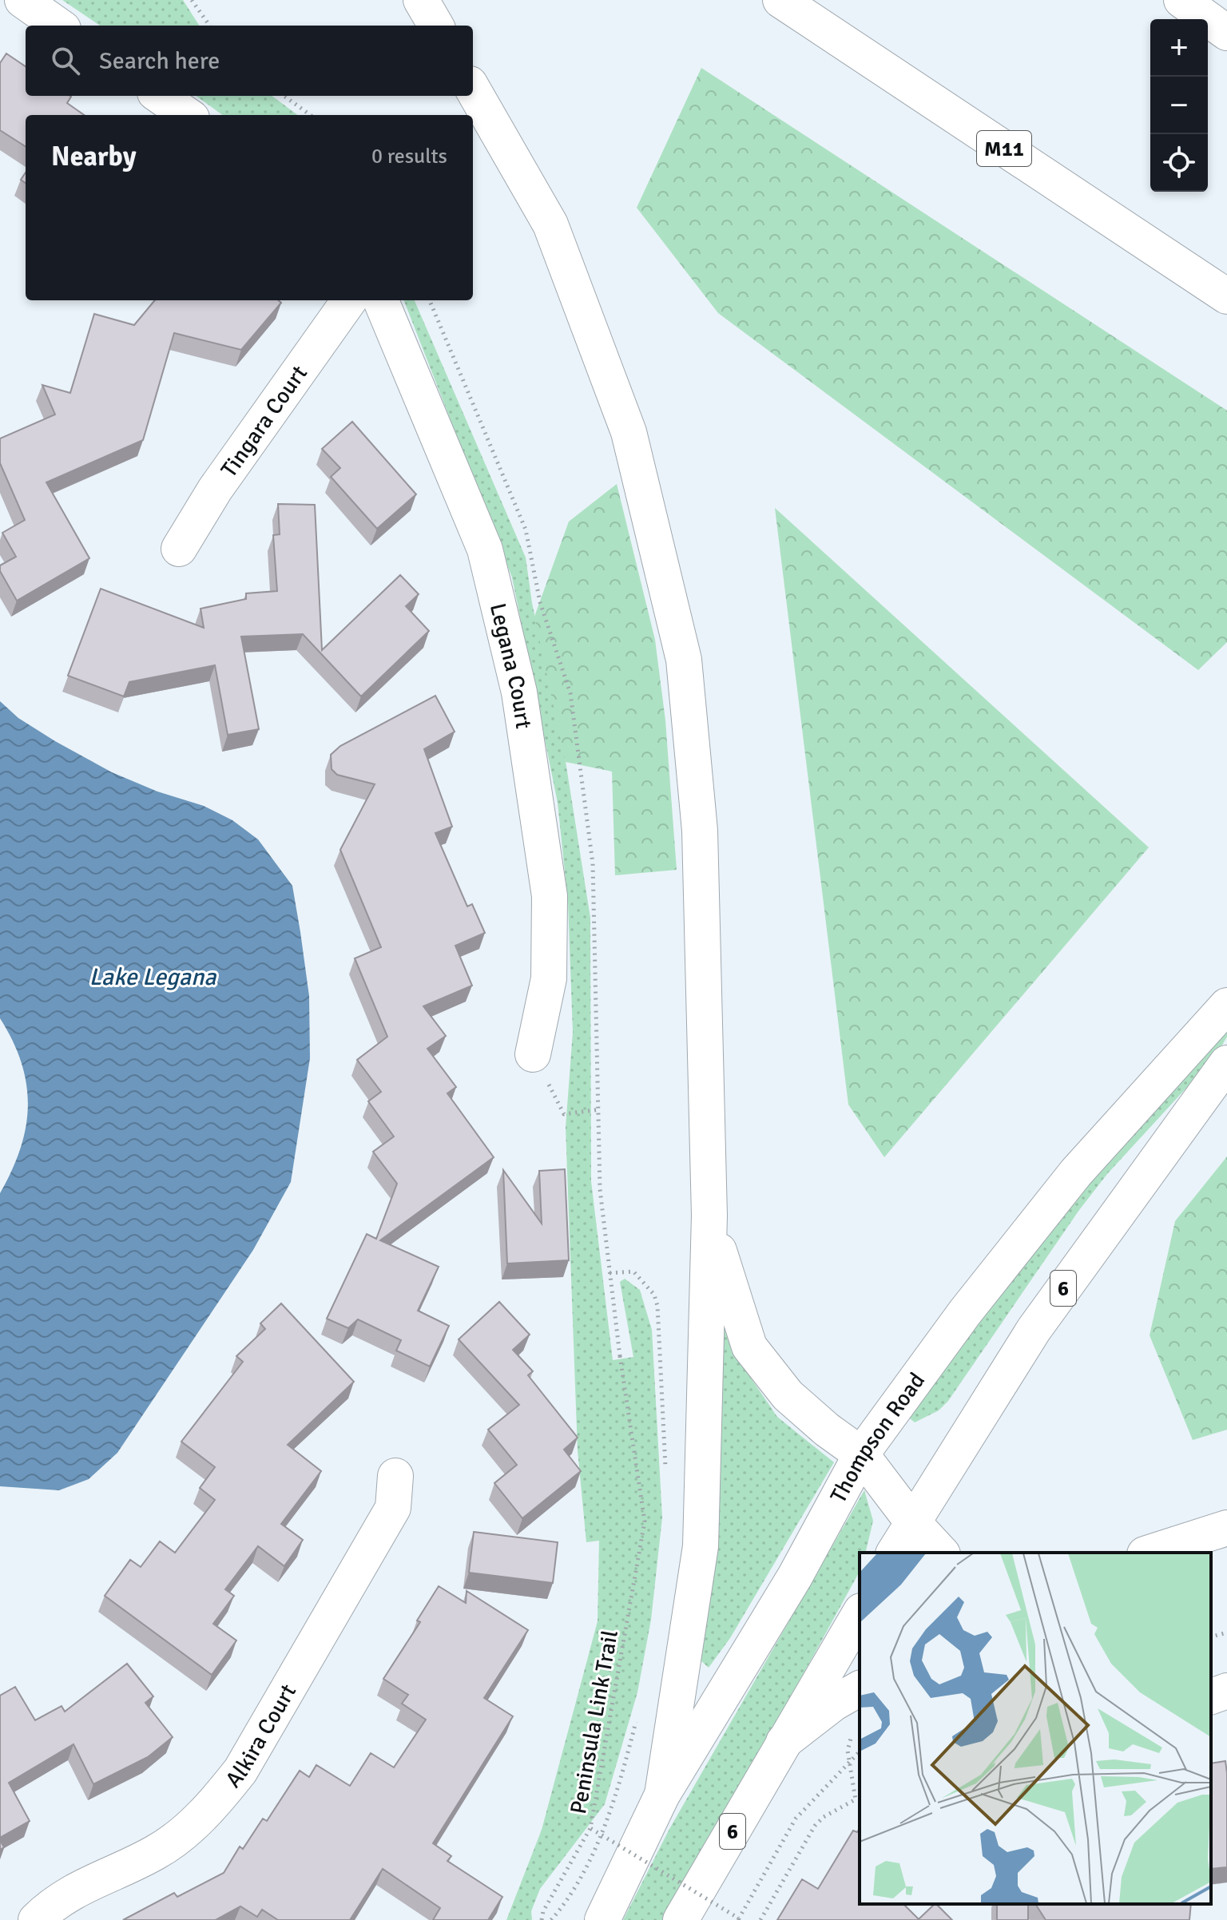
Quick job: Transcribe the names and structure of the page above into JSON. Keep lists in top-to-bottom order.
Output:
{
  "streets": {
    "main road": [
      "M11",
      "Tingara Court",
      "Legana Court",
      "6",
      "Thompson Road",
      "Alkira Court"
    ],
    "path": ["Peninsula Link Trail"]
  },
  "water": ["Lake Legana"],
  "page": {
    "map_buttons": ["+", "−"],
    "search": "Search here",
    "heading": ["Nearby", "0 results"]
  }
}
